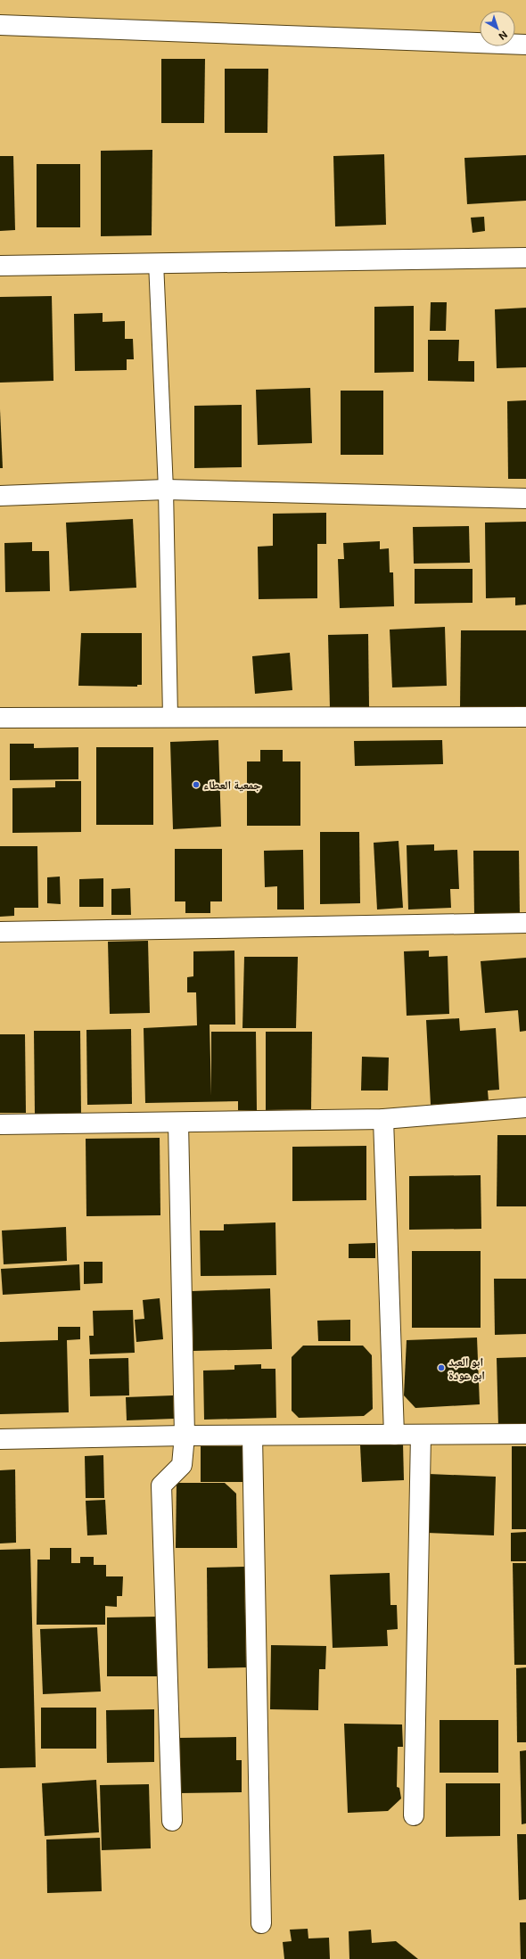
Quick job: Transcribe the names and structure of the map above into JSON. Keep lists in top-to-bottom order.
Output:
{
  "places": ["جمعية العطاء", "ابو العبد ابو عودة"],
  "north": "bottom right"
}
